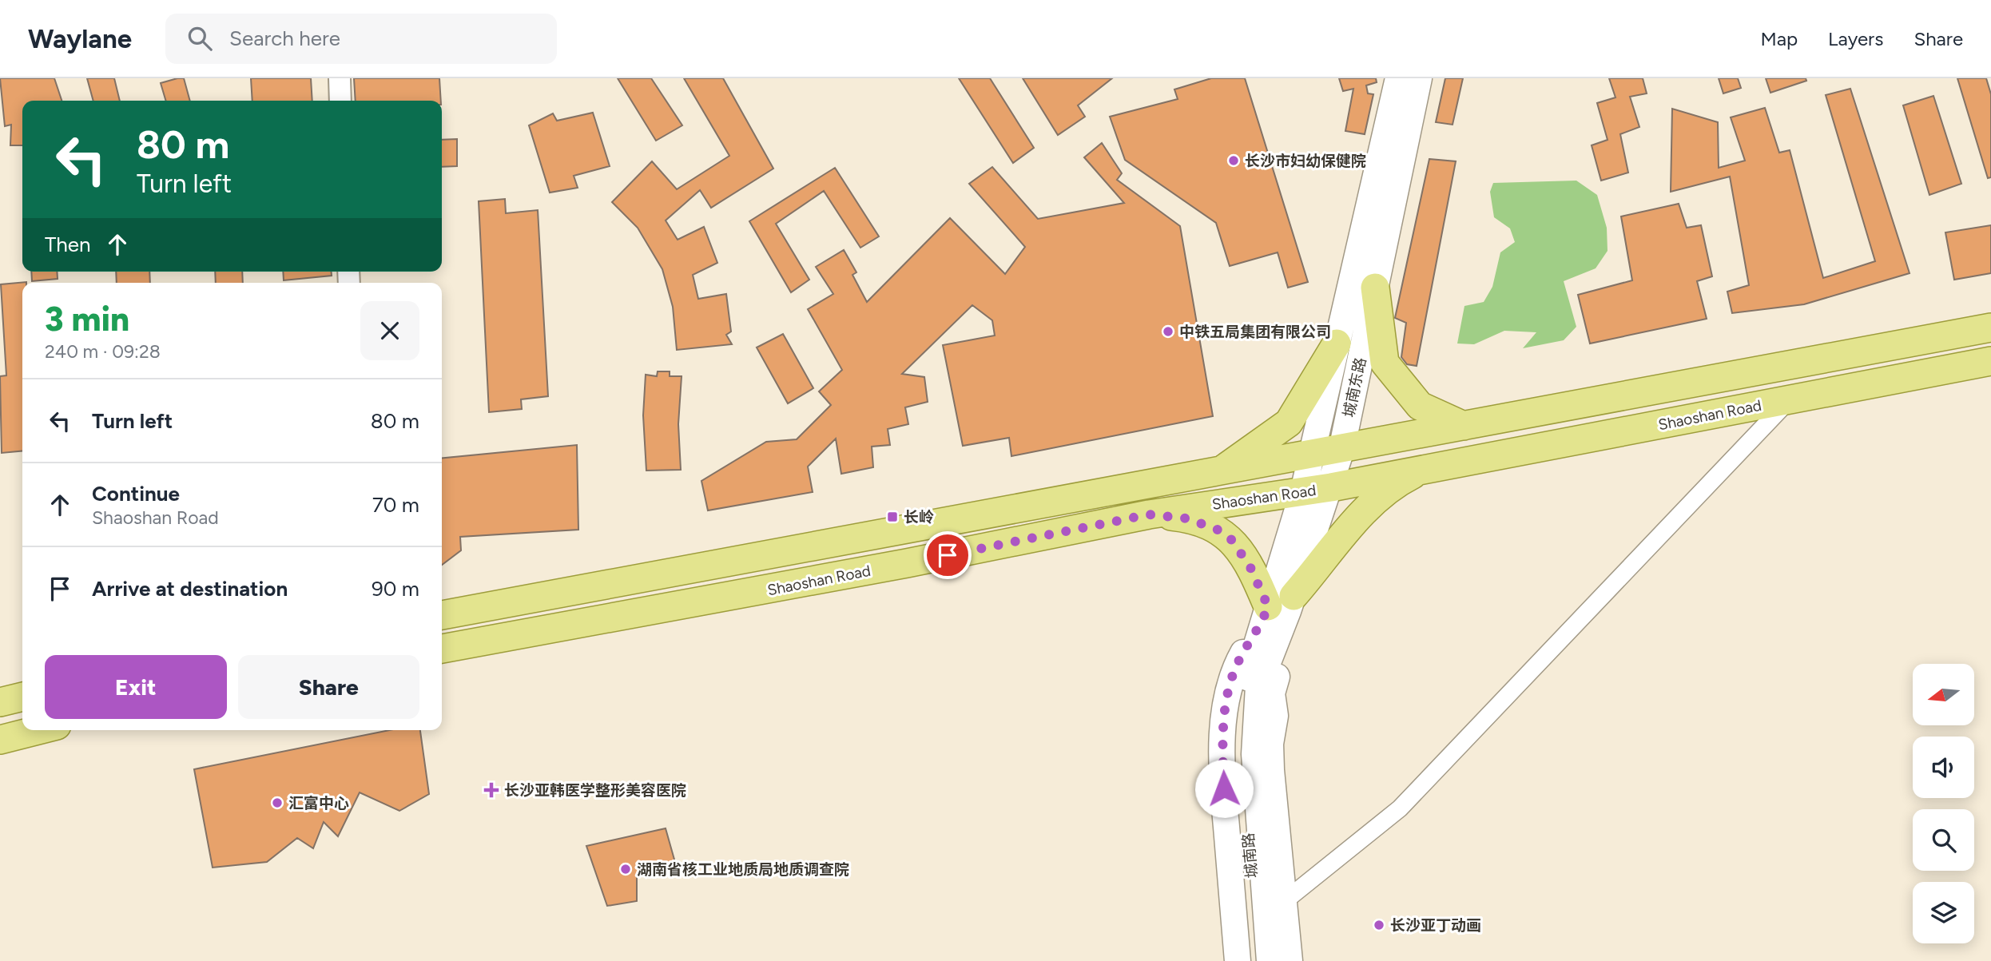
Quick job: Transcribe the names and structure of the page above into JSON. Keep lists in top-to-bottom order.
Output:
{
  "streets": {
    "main road": ["城南东路", "Shaoshan Road", "城南路"]
  },
  "crossings": [
    ["城南东路", "Shaoshan Road"],
    ["城南东路", "城南路"]
  ],
  "places": {
    "other": [
      "长沙市妇幼保健院",
      "中铁五局集团有限公司",
      "汇富中心",
      "湖南省核工业地质局地质调查院",
      "长沙亚丁动画"
    ],
    "transit": ["长岭"],
    "health": ["长沙亚韩医学整形美容医院"]
  },
  "north": "left",
  "page": {
    "header": "Waylane",
    "search": "Search here",
    "nav": ["Map", "Layers", "Share"],
    "turn": ["80 m", "Turn left"],
    "then": "Then",
    "heading": ["3 min", "240 m · 09:28"],
    "list": [
      {
        "name": "Turn left",
        "value": "80 m"
      },
      {
        "name": "Continue",
        "note": "Shaoshan Road",
        "value": "70 m"
      },
      {
        "name": "Arrive at destination",
        "value": "90 m"
      }
    ],
    "buttons": ["Exit", "Share"]
  }
}
